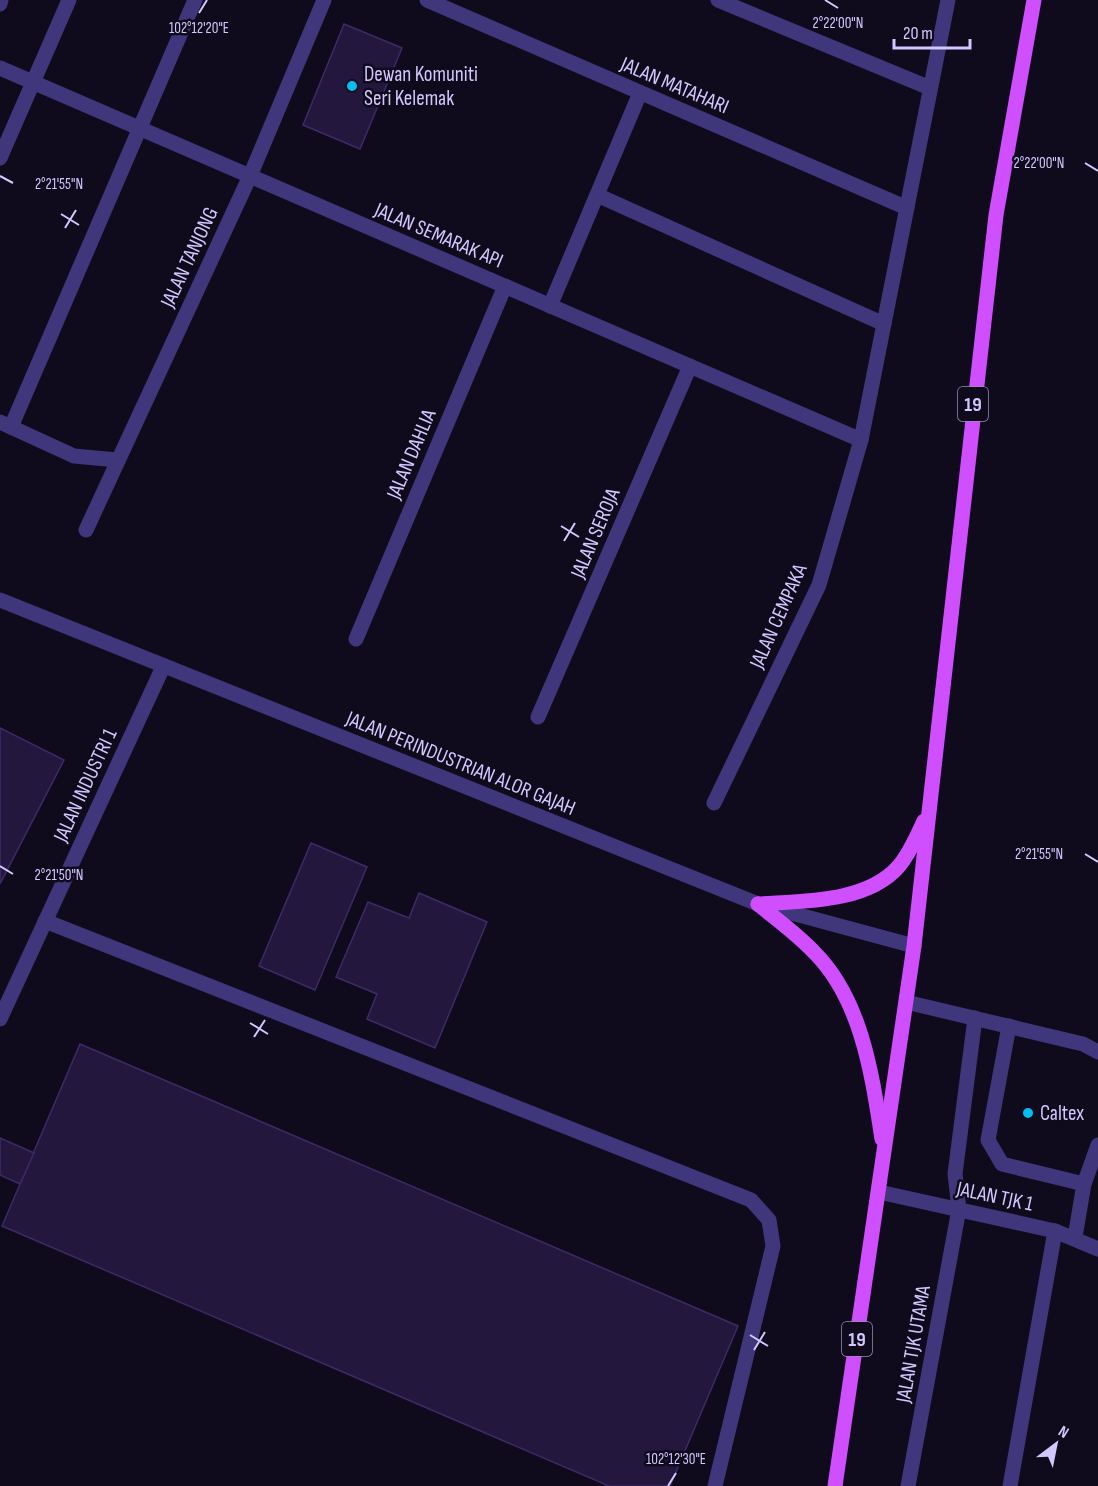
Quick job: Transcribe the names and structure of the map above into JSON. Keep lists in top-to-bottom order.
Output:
{
  "streets": {
    "main road": ["19"],
    "street": [
      "JALAN MATAHARI",
      "JALAN SEMARAK API",
      "JALAN TANJONG",
      "JALAN DAHLIA",
      "JALAN SEROJA",
      "JALAN CEMPAKA",
      "JALAN PERINDUSTRIAN ALOR GAJAH",
      "JALAN INDUSTRI 1",
      "JALAN TJK 1",
      "JALAN TJK UTAMA"
    ]
  },
  "crossings": [
    ["JALAN MATAHARI", "JALAN CEMPAKA"],
    ["JALAN SEMARAK API", "JALAN TANJONG"],
    ["JALAN SEMARAK API", "JALAN DAHLIA"],
    ["JALAN SEMARAK API", "JALAN SEROJA"],
    ["JALAN SEMARAK API", "JALAN CEMPAKA"],
    ["19", "JALAN PERINDUSTRIAN ALOR GAJAH"],
    ["19", "JALAN TJK 1"],
    ["JALAN PERINDUSTRIAN ALOR GAJAH", "JALAN INDUSTRI 1"],
    ["JALAN TJK 1", "JALAN TJK UTAMA"]
  ],
  "places": ["Dewan Komuniti Seri Kelemak", "Caltex"],
  "scale_bar": "20 m",
  "north": "top right",
  "coordinates": [
    "2°22'00\"N",
    "102°12'20\"E",
    "2°21'55\"N",
    "2°21'50\"N",
    "102°12'30\"E"
  ]
}
